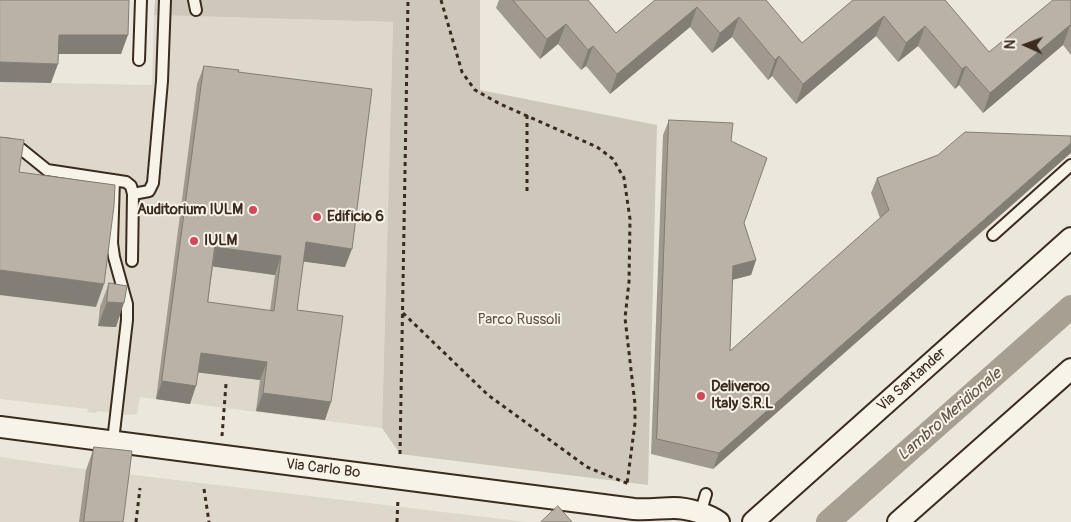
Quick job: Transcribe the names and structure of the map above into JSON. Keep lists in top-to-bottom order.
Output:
{
  "streets": {
    "street": ["Via Santander", "Via Carlo Bo"]
  },
  "water": ["Lambro Meridionale"],
  "parks": ["Parco Russoli"],
  "places": [
    "Auditorium IULM",
    "Edificio 6",
    "IULM",
    "Deliveroo Italy S.R.L"
  ],
  "north": "left"
}
